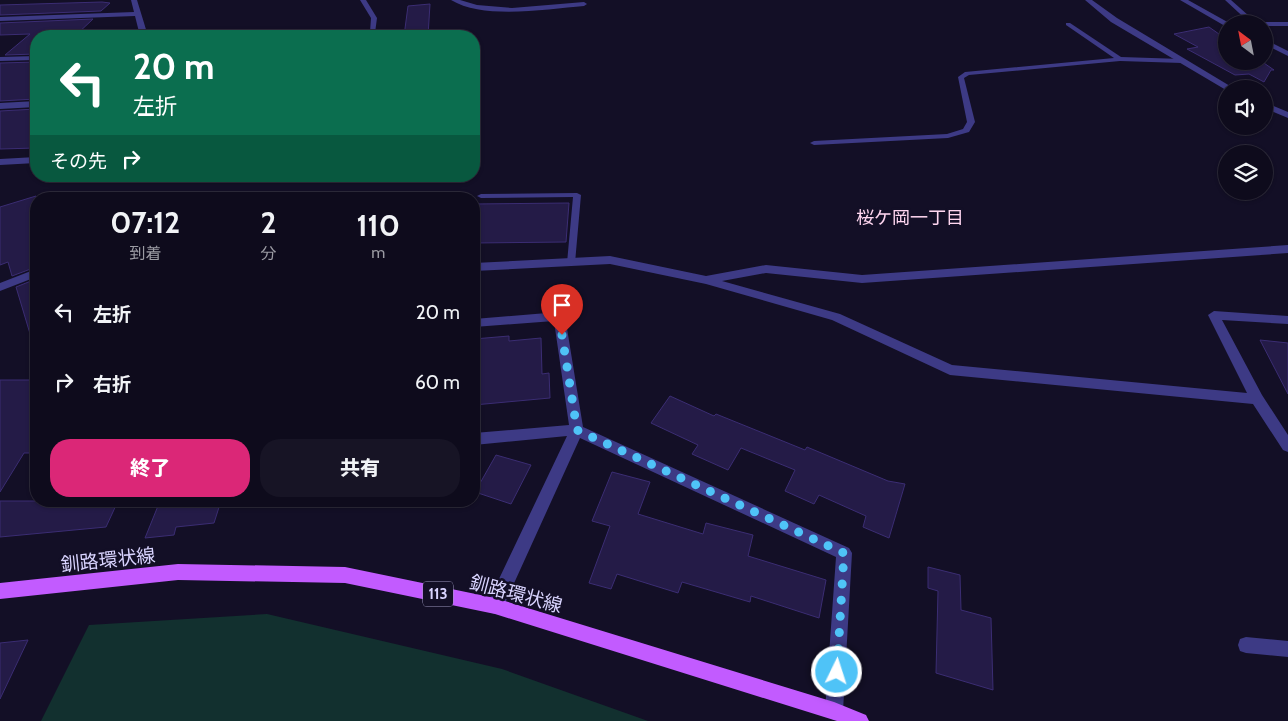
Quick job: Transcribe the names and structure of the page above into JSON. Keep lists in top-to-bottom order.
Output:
{
  "streets": {
    "main road": ["釧路環状線", "113"]
  },
  "districts": ["桜ケ岡一丁目"],
  "north": "top left",
  "page": {
    "turn": ["20 m", "左折"],
    "then": "その先",
    "eta": [
      "07:12",
      "到着",
      "2",
      "分",
      "110",
      "m"
    ],
    "list": [
      {
        "name": "左折",
        "value": "20 m"
      },
      {
        "name": "右折",
        "value": "60 m"
      }
    ],
    "buttons": ["終了", "共有"]
  }
}
